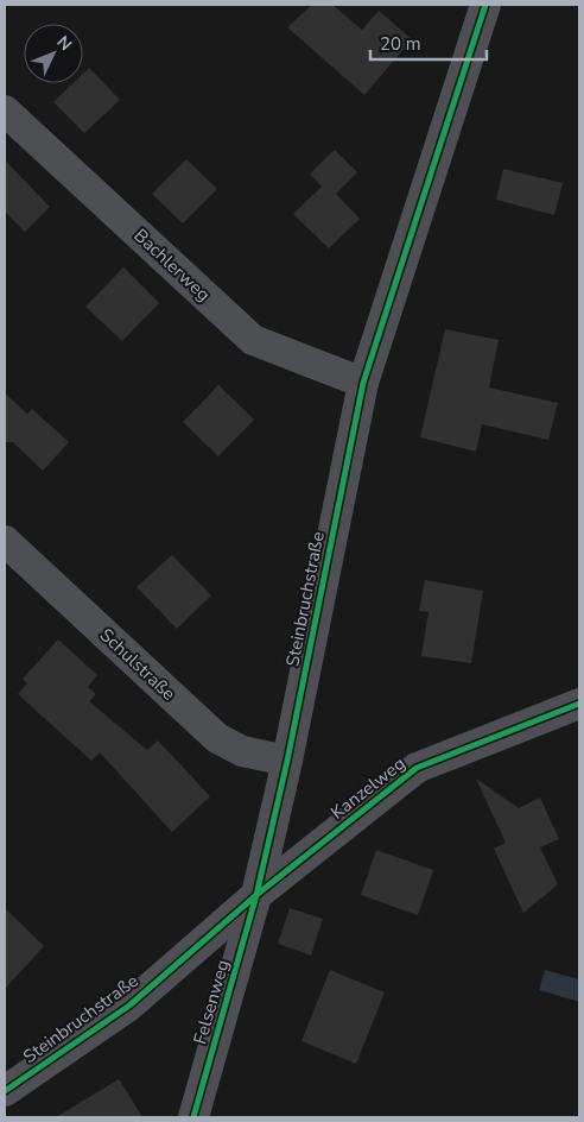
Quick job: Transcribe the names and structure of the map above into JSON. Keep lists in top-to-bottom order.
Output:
{
  "streets": {
    "street": [
      "Bachlerweg",
      "Steinbruchstraße",
      "Schulstraße",
      "Kanzelweg",
      "Felsenweg"
    ]
  },
  "crossings": [
    ["Bachlerweg", "Steinbruchstraße"],
    ["Steinbruchstraße", "Schulstraße"],
    ["Steinbruchstraße", "Kanzelweg"],
    ["Steinbruchstraße", "Felsenweg"],
    ["Kanzelweg", "Felsenweg"]
  ],
  "scale_bar": "20 m",
  "north": "top right"
}
